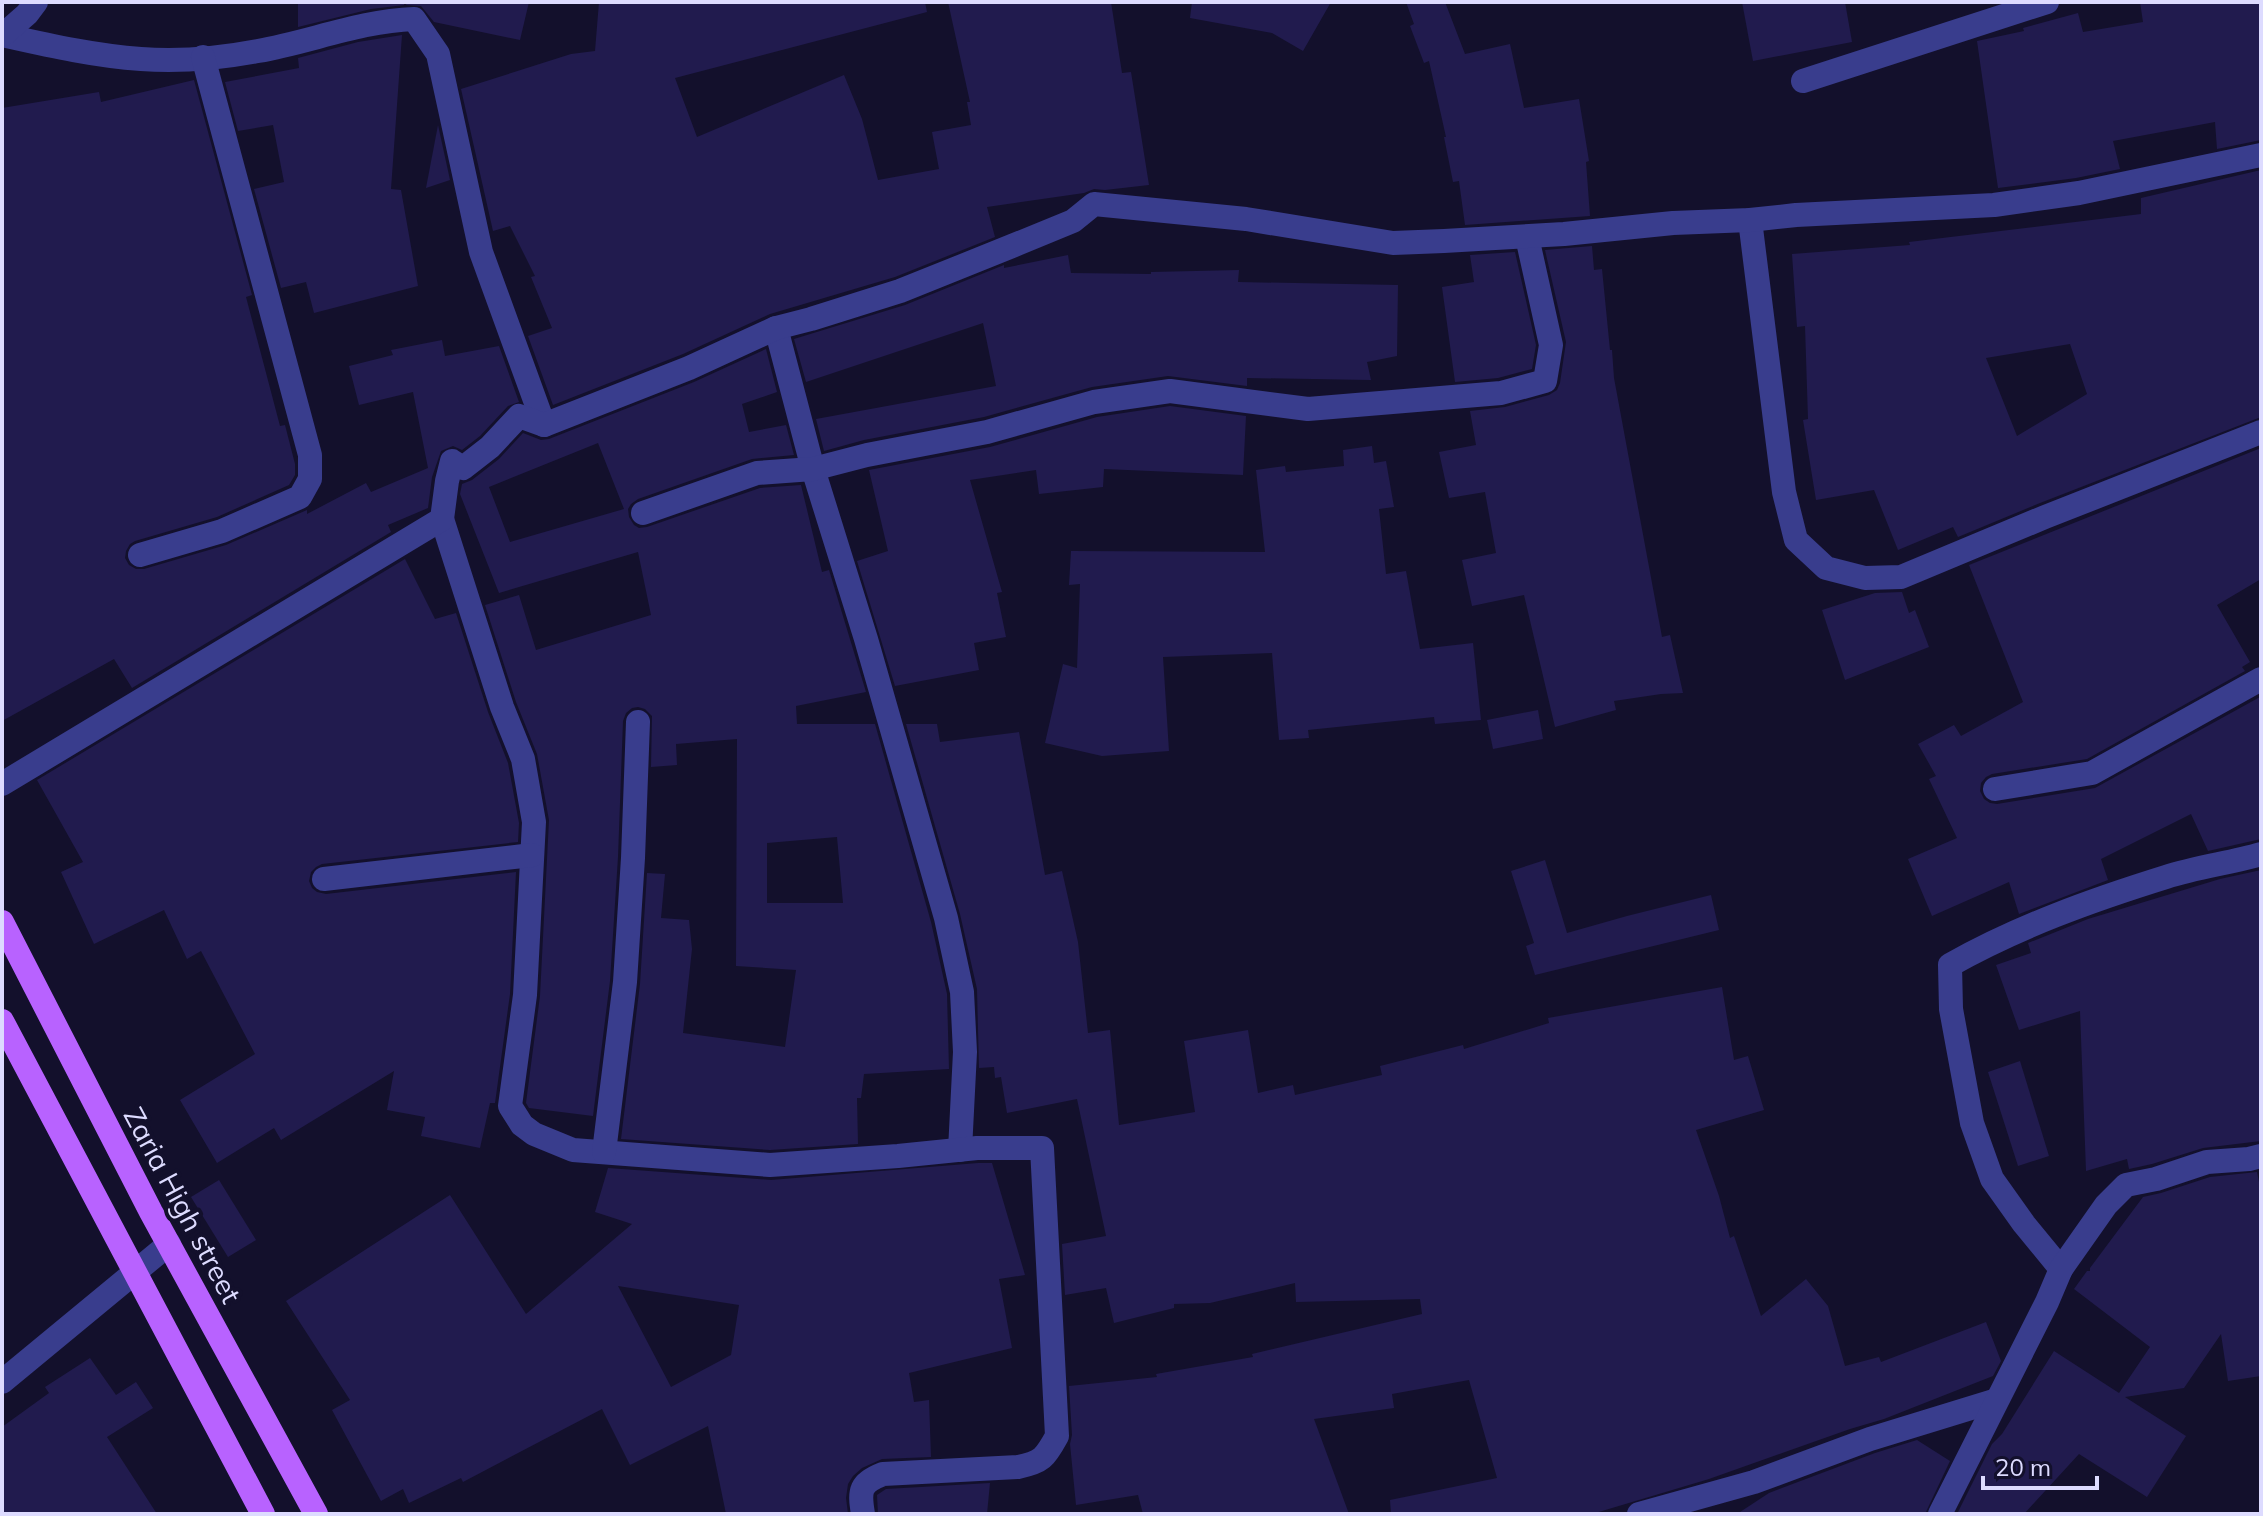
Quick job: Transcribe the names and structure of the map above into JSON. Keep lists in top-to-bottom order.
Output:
{
  "streets": {
    "main road": ["Zaria High street"]
  },
  "scale_bar": "20 m"
}
